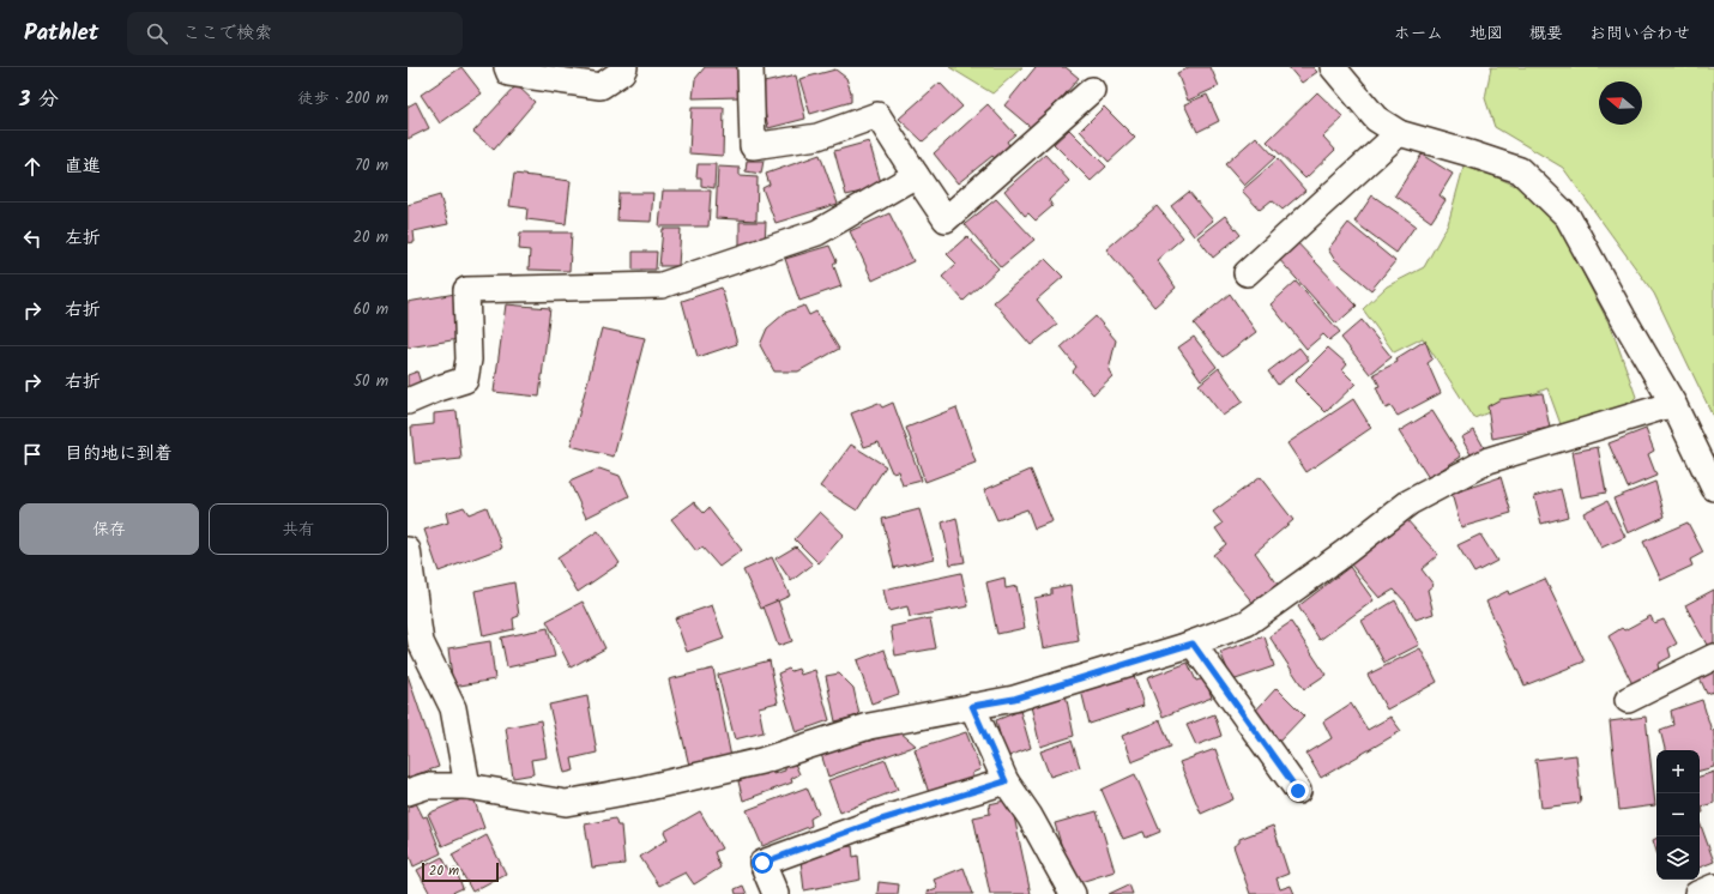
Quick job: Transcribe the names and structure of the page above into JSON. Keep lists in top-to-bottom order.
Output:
{
  "scale_bar": "20 m",
  "north": "left",
  "page": {
    "header": "Pathlet",
    "search": "ここで検索",
    "nav": [
      "ホーム",
      "地図",
      "概要",
      "お問い合わせ"
    ],
    "heading": ["3 分", "徒歩 · 200 m"],
    "list": [
      ["直進", "70 m"],
      ["左折", "20 m"],
      ["右折", "60 m"],
      ["右折", "50 m"],
      "目的地に到着"
    ],
    "buttons": ["保存", "共有"],
    "map_buttons": ["+", "−"],
    "scale": "20 m"
  }
}
